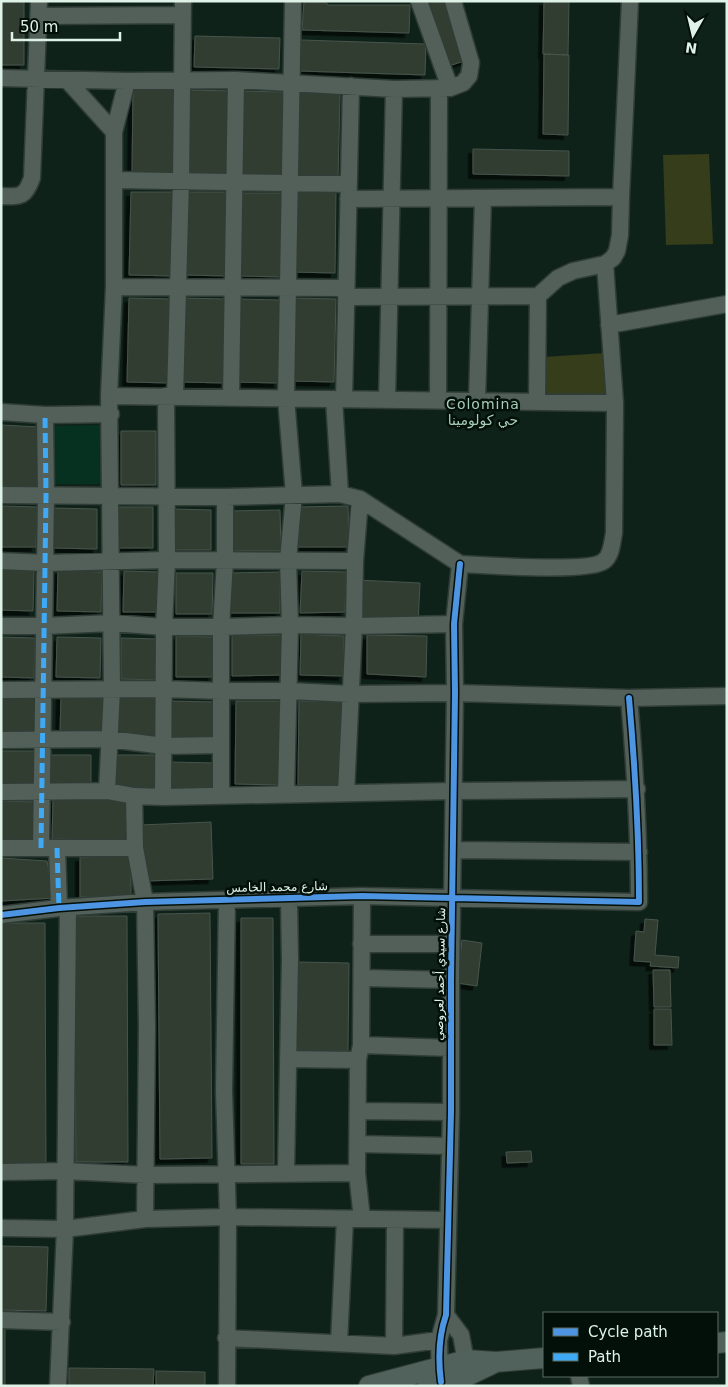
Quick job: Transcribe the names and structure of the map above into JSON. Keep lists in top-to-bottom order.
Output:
{
  "streets": {
    "street": ["شارع محمد الخامس", "شارع سيدي أحمد لعروصي"]
  },
  "crossings": [
    ["شارع محمد الخامس", "شارع سيدي أحمد لعروصي"]
  ],
  "districts": ["Colomina حي كولومينا"],
  "legend": ["Cycle path", "Path"],
  "scale_bar": "50 m",
  "north": "bottom"
}
